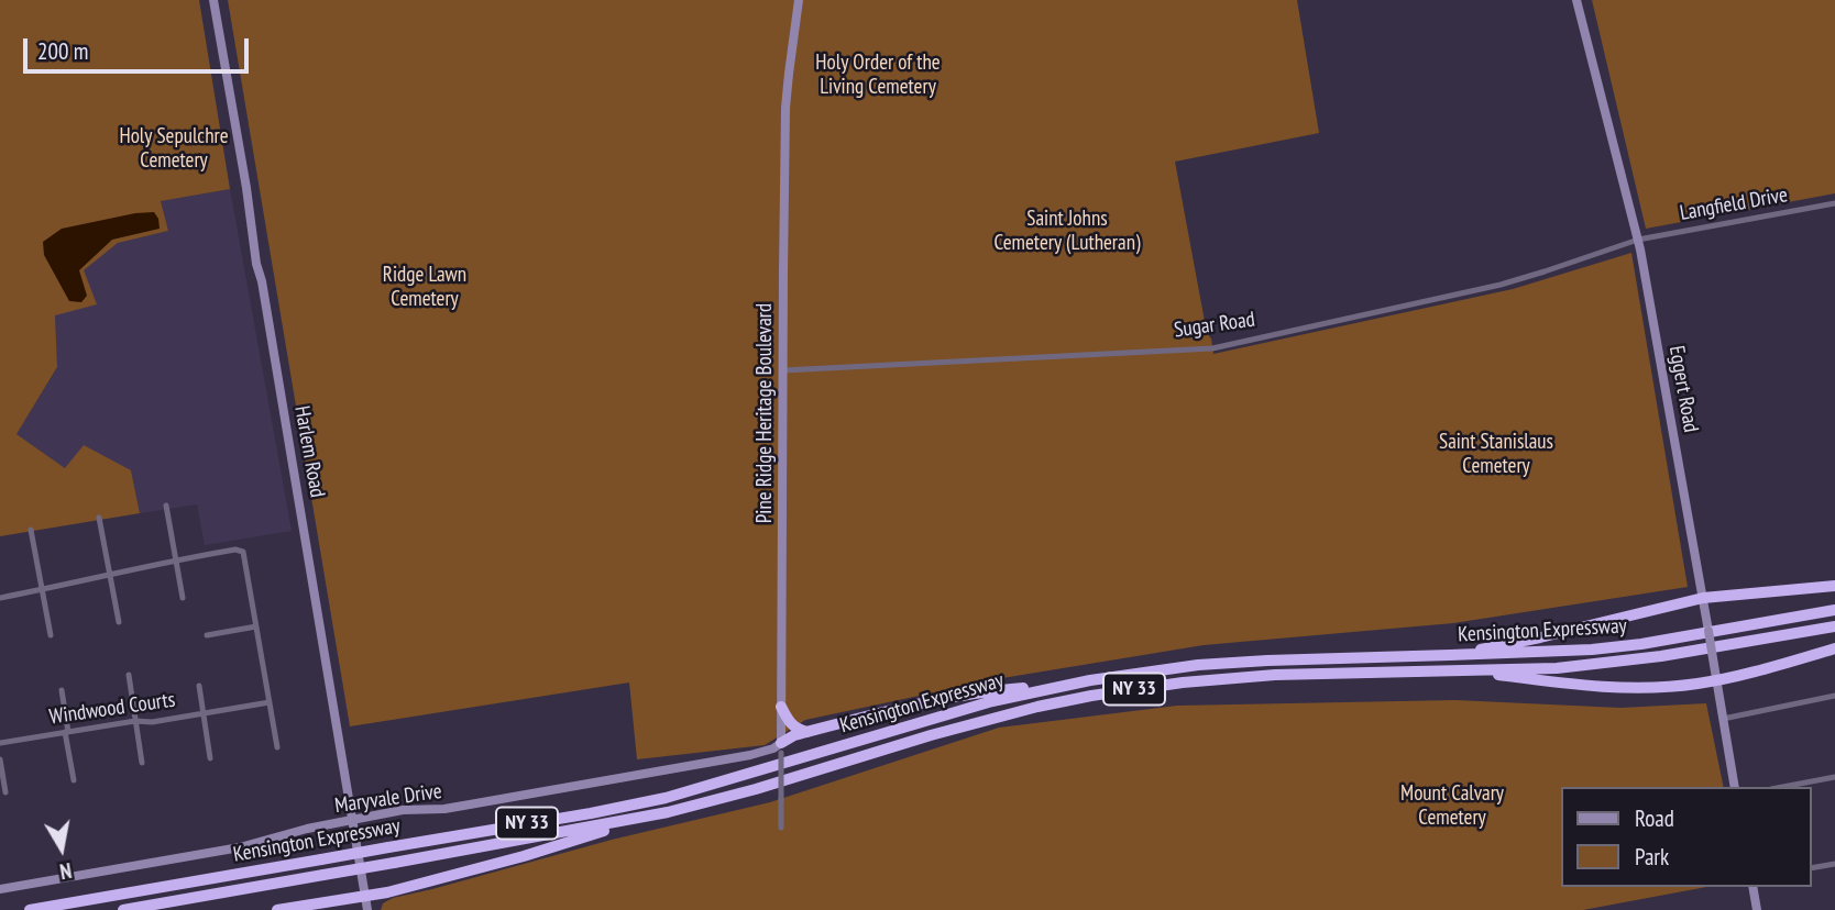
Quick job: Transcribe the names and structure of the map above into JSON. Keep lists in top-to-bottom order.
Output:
{
  "streets": {
    "highway": ["Kensington Expressway", "NY 33"],
    "street": [
      "Langfield Drive",
      "Sugar Road",
      "Eggert Road",
      "Pine Ridge Heritage Boulevard",
      "Harlem Road",
      "Windwood Courts",
      "Maryvale Drive"
    ]
  },
  "crossings": [
    ["Langfield Drive", "Sugar Road"],
    ["Langfield Drive", "Eggert Road"],
    ["Sugar Road", "Eggert Road"],
    ["Sugar Road", "Pine Ridge Heritage Boulevard"],
    ["Pine Ridge Heritage Boulevard", "Maryvale Drive"],
    ["Harlem Road", "Maryvale Drive"]
  ],
  "parks": [
    "Holy Order of the Living Cemetery",
    "Holy Sepulchre Cemetery",
    "Saint Johns Cemetery (Lutheran)",
    "Ridge Lawn Cemetery",
    "Saint Stanislaus Cemetery",
    "Mount Calvary Cemetery"
  ],
  "legend": ["Road", "Park"],
  "scale_bar": "200 m",
  "north": "bottom"
}
